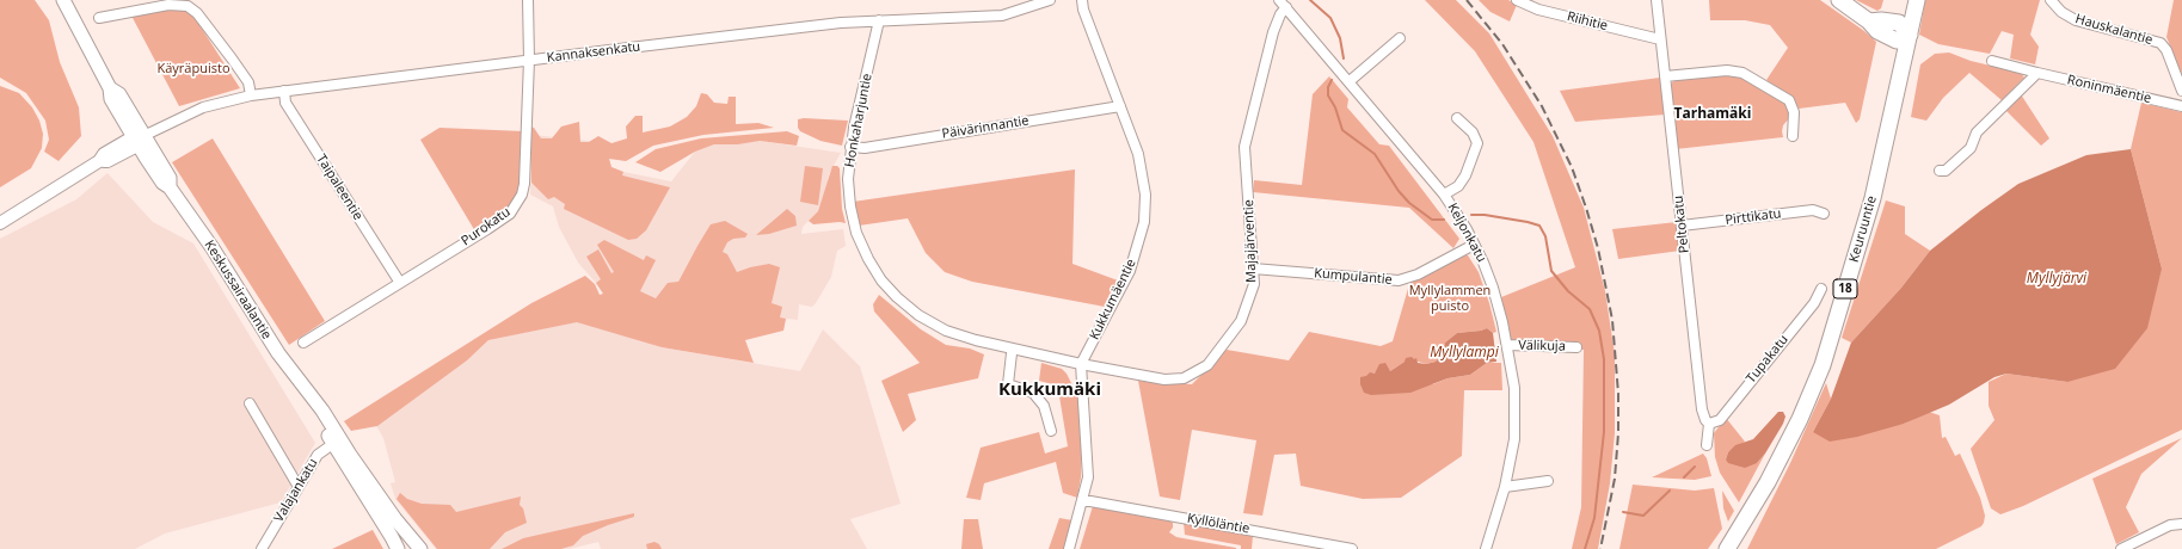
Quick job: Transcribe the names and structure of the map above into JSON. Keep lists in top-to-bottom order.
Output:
{
  "streets": {
    "highway": ["Keuruuntie", "18"],
    "main road": ["Keskussairaalantie"],
    "street": [
      "Riihitie",
      "Hauskalantie",
      "Kannaksenkatu",
      "Roninmäentie",
      "Honkaharjuntie",
      "Päivärinnantie",
      "Taipaleentie",
      "Pirttikatu",
      "Peltokatu",
      "Purokatu",
      "Keljonkatu",
      "Majajärventie",
      "Kumpulantie",
      "Kukkumäentie",
      "Välikuja",
      "Tupakatu",
      "Valajankatu",
      "Kyllöläntie"
    ]
  },
  "crossings": [
    ["Riihitie", "Peltokatu"],
    ["Kannaksenkatu", "Honkaharjuntie"],
    ["Kannaksenkatu", "Taipaleentie"],
    ["Kannaksenkatu", "Purokatu"],
    ["Kannaksenkatu", "Keskussairaalantie"],
    ["Honkaharjuntie", "Päivärinnantie"],
    ["Honkaharjuntie", "Majajärventie"],
    ["Honkaharjuntie", "Kukkumäentie"],
    ["Päivärinnantie", "Kukkumäentie"],
    ["Taipaleentie", "Purokatu"],
    ["Pirttikatu", "Peltokatu"],
    ["Peltokatu", "Tupakatu"],
    ["Keljonkatu", "Majajärventie"],
    ["Keljonkatu", "Kumpulantie"],
    ["Keljonkatu", "Välikuja"],
    ["Majajärventie", "Kumpulantie"],
    ["Majajärventie", "Kukkumäentie"],
    ["Keskussairaalantie", "Valajankatu"]
  ],
  "districts": ["Tarhamäki", "Kukkumäki"],
  "water": ["Myllyjärvi", "Myllylampi"],
  "parks": ["Käyräpuisto", "Myllylammen puisto"]
}
